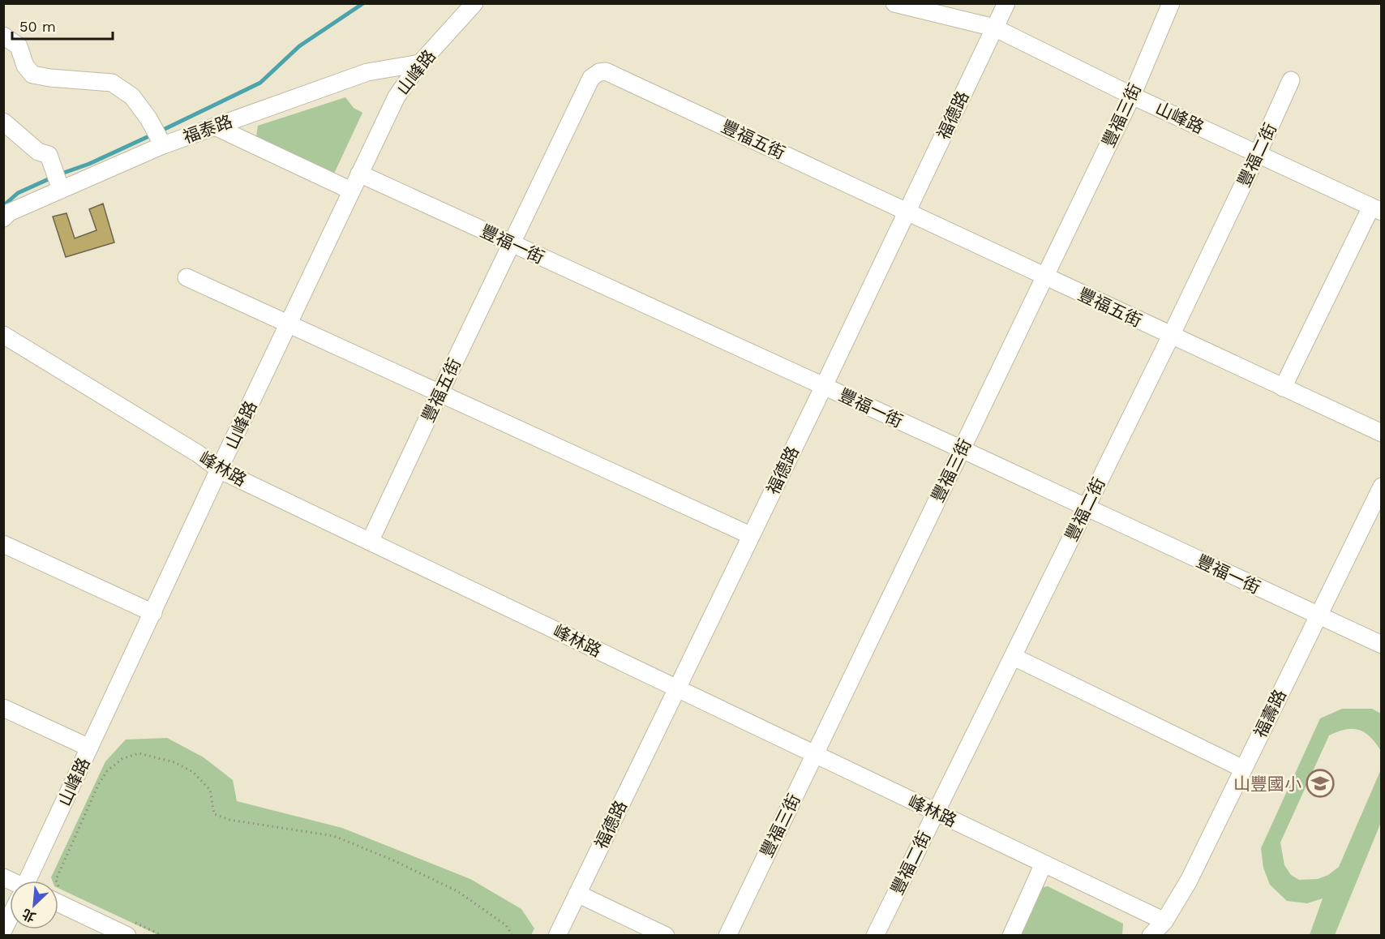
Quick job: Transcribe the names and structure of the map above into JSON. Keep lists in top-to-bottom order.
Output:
{
  "streets": {
    "street": [
      "山峰路",
      "福德路",
      "豐福三街",
      "福泰路",
      "豐福五街",
      "豐福二街",
      "豐福一街",
      "峰林路",
      "福壽路"
    ]
  },
  "crossings": [
    ["山峰路", "福德路"],
    ["山峰路", "豐福三街"],
    ["山峰路", "福泰路"],
    ["山峰路", "豐福二街"],
    ["山峰路", "豐福一街"],
    ["山峰路", "峰林路"],
    ["福德路", "豐福五街"],
    ["福德路", "豐福一街"],
    ["福德路", "峰林路"],
    ["豐福三街", "豐福五街"],
    ["豐福三街", "豐福一街"],
    ["豐福三街", "峰林路"],
    ["豐福五街", "豐福二街"],
    ["豐福五街", "豐福一街"],
    ["豐福五街", "峰林路"],
    ["豐福二街", "豐福一街"],
    ["豐福二街", "峰林路"],
    ["豐福一街", "福壽路"],
    ["峰林路", "福壽路"]
  ],
  "places": {
    "school or university": ["山豐國小"]
  },
  "scale_bar": "50 m",
  "north": "bottom left"
}
